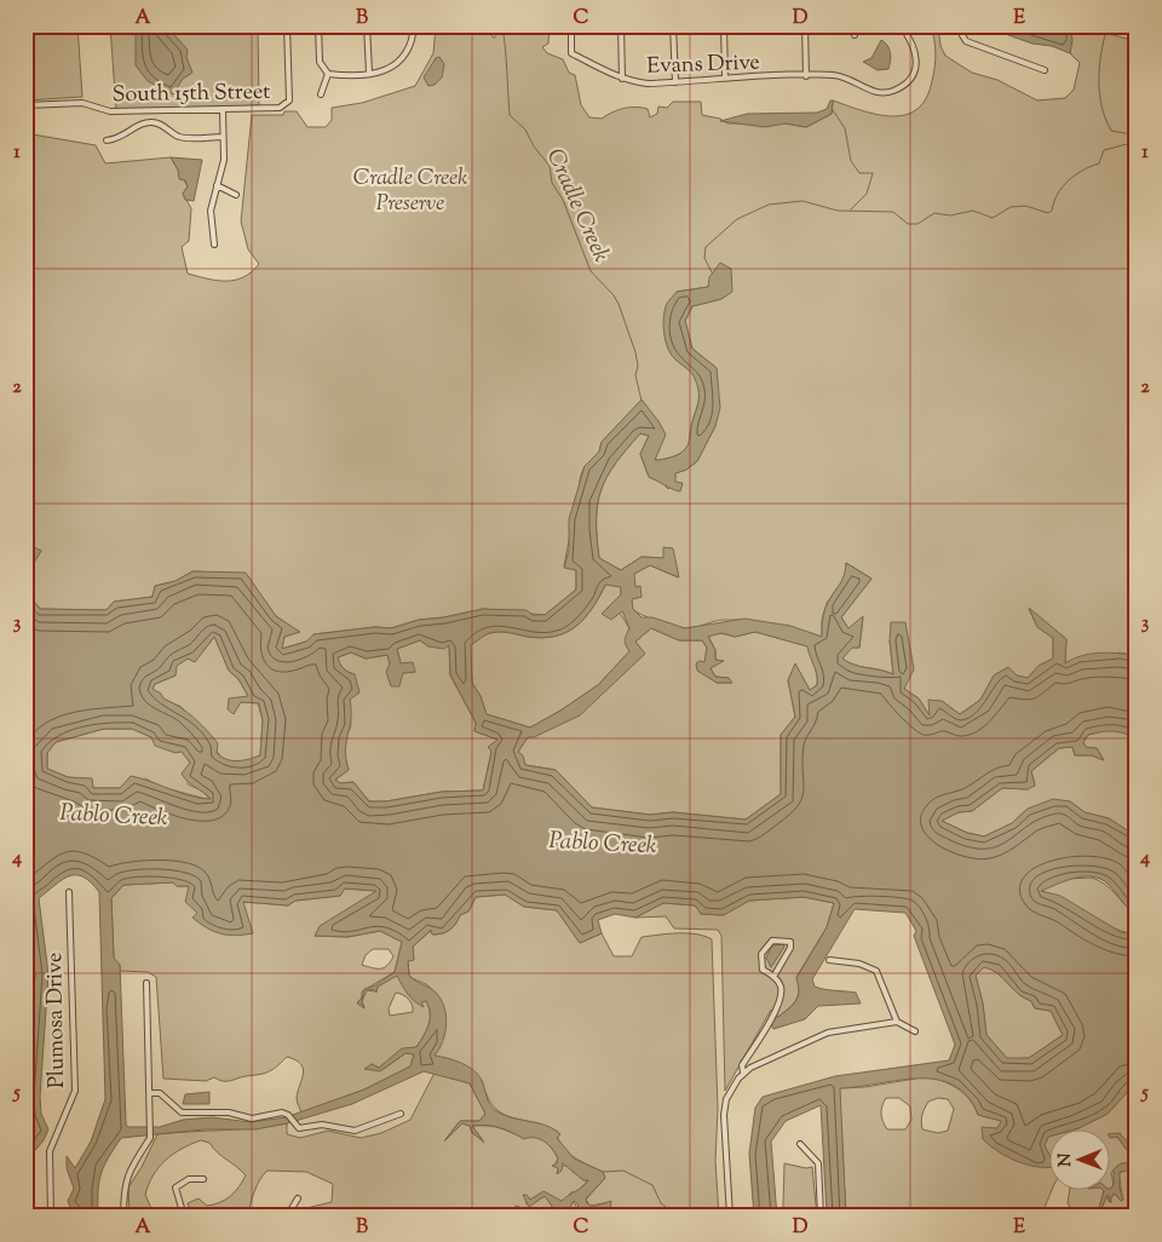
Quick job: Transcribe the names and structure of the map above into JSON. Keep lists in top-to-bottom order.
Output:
{
  "streets": {
    "street": ["Evans Drive", "South 15th Street", "Plumosa Drive"]
  },
  "water": ["Cradle Creek", "Pablo Creek"],
  "parks": ["Cradle Creek Preserve"],
  "north": "left",
  "grid": {
    "columns": [
      "A",
      "B",
      "C",
      "D",
      "E"
    ],
    "rows": [
      "1",
      "2",
      "3",
      "4",
      "5"
    ]
  }
}
